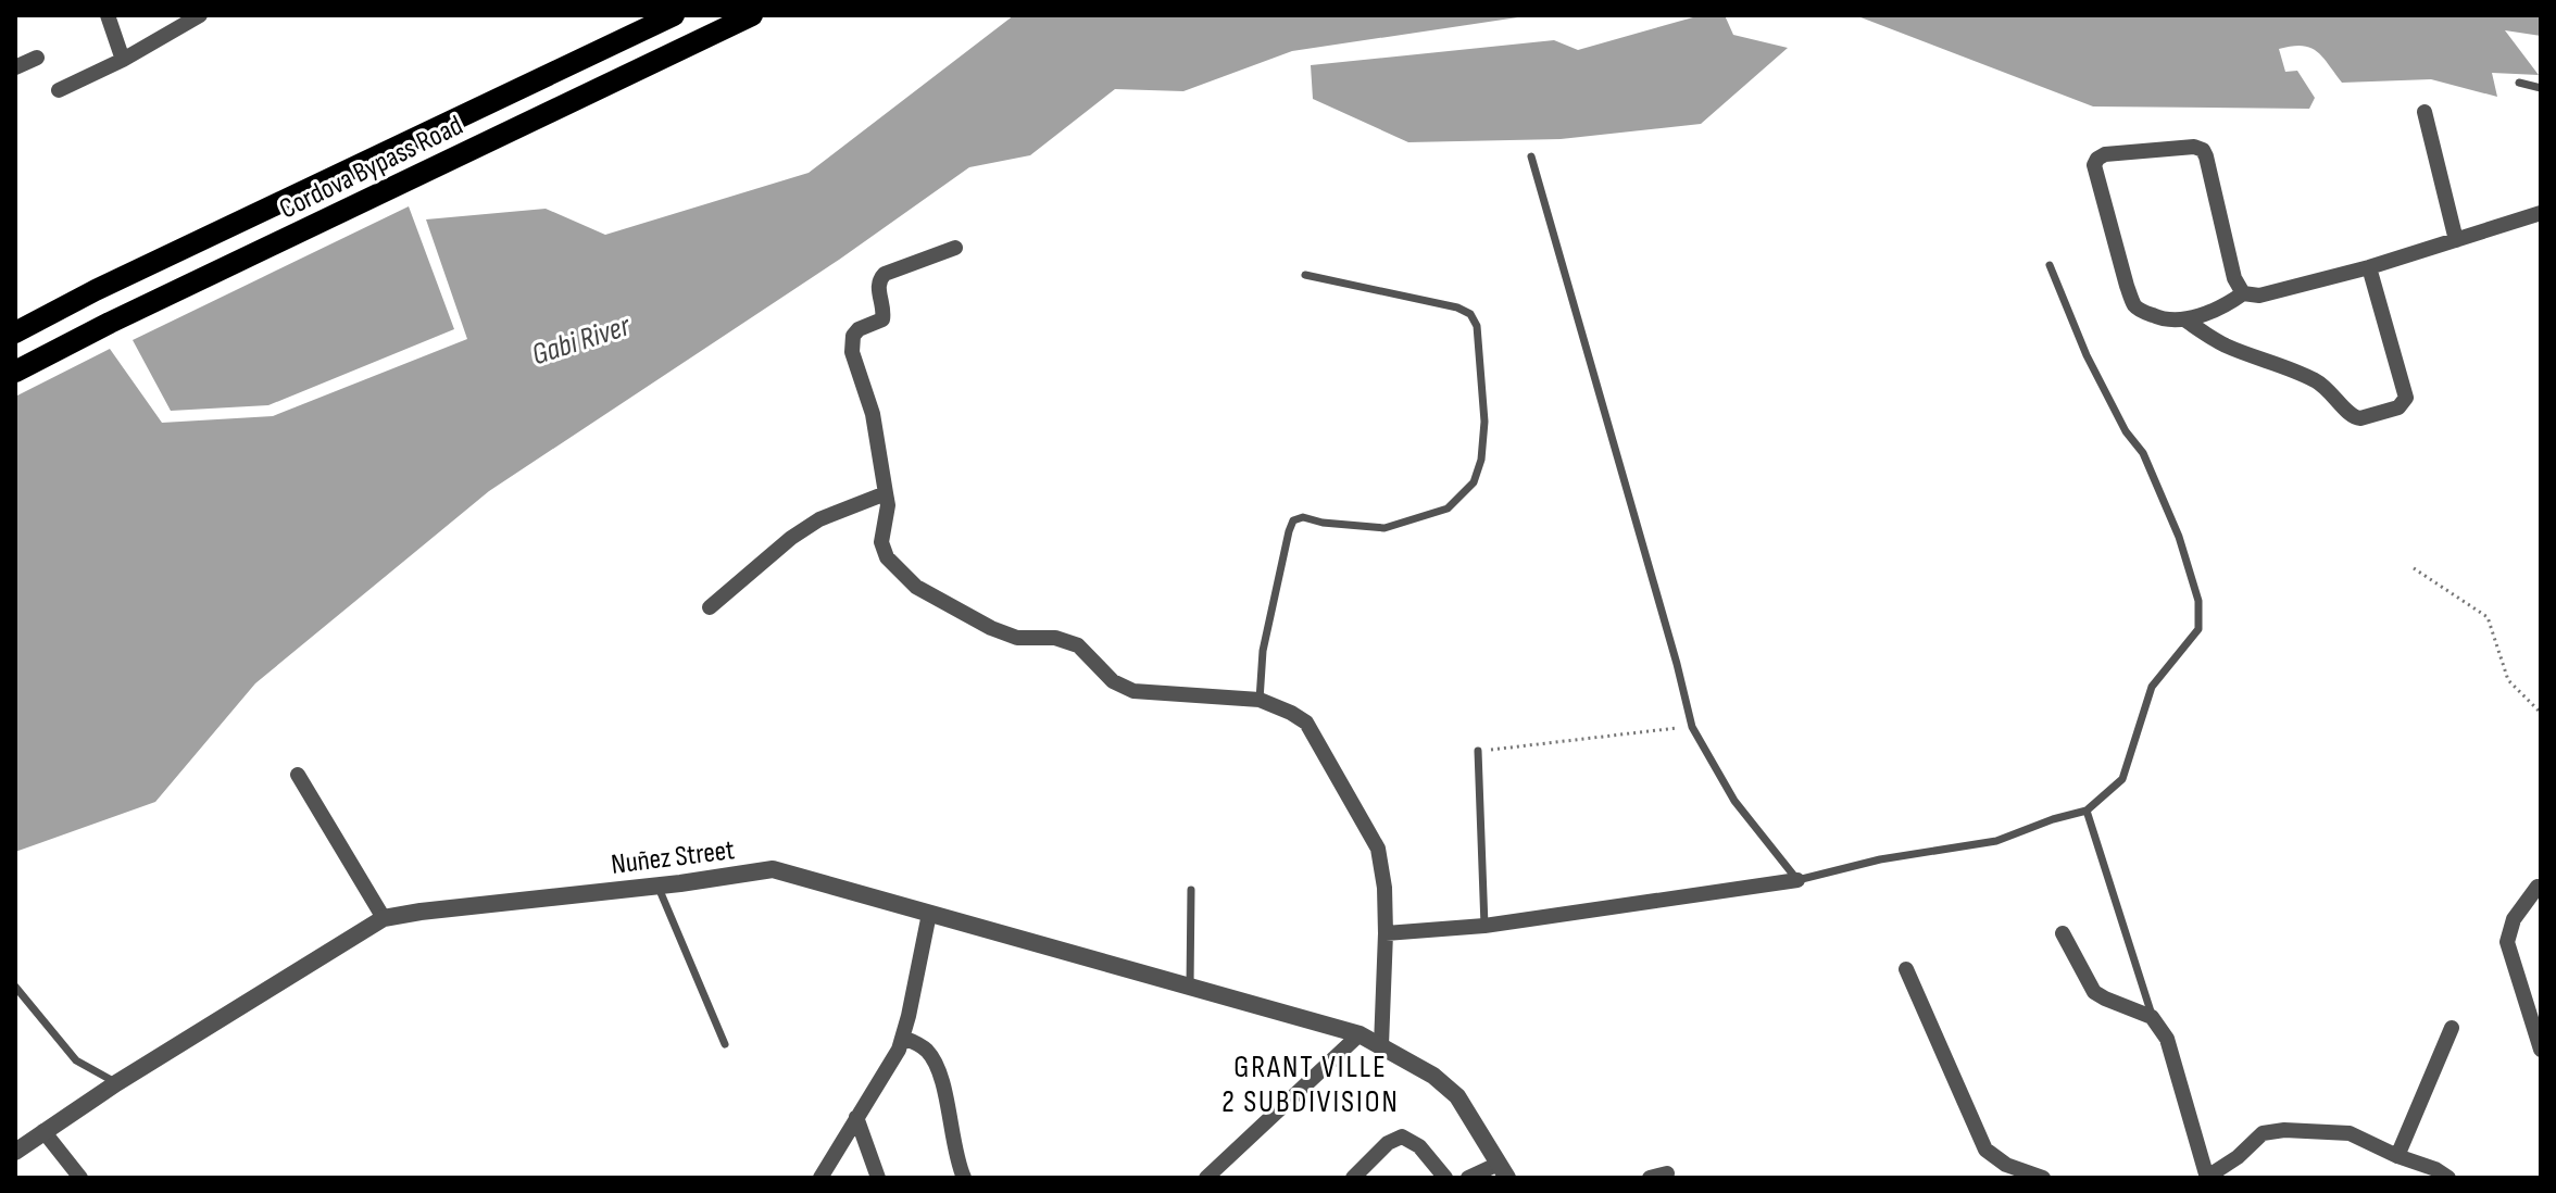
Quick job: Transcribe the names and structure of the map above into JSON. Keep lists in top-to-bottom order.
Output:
{
  "streets": {
    "main road": ["Cordova Bypass Road"],
    "street": ["Nuñez Street"]
  },
  "districts": ["GRANT VILLE 2 SUBDIVISION"],
  "water": ["Gabi River"]
}
